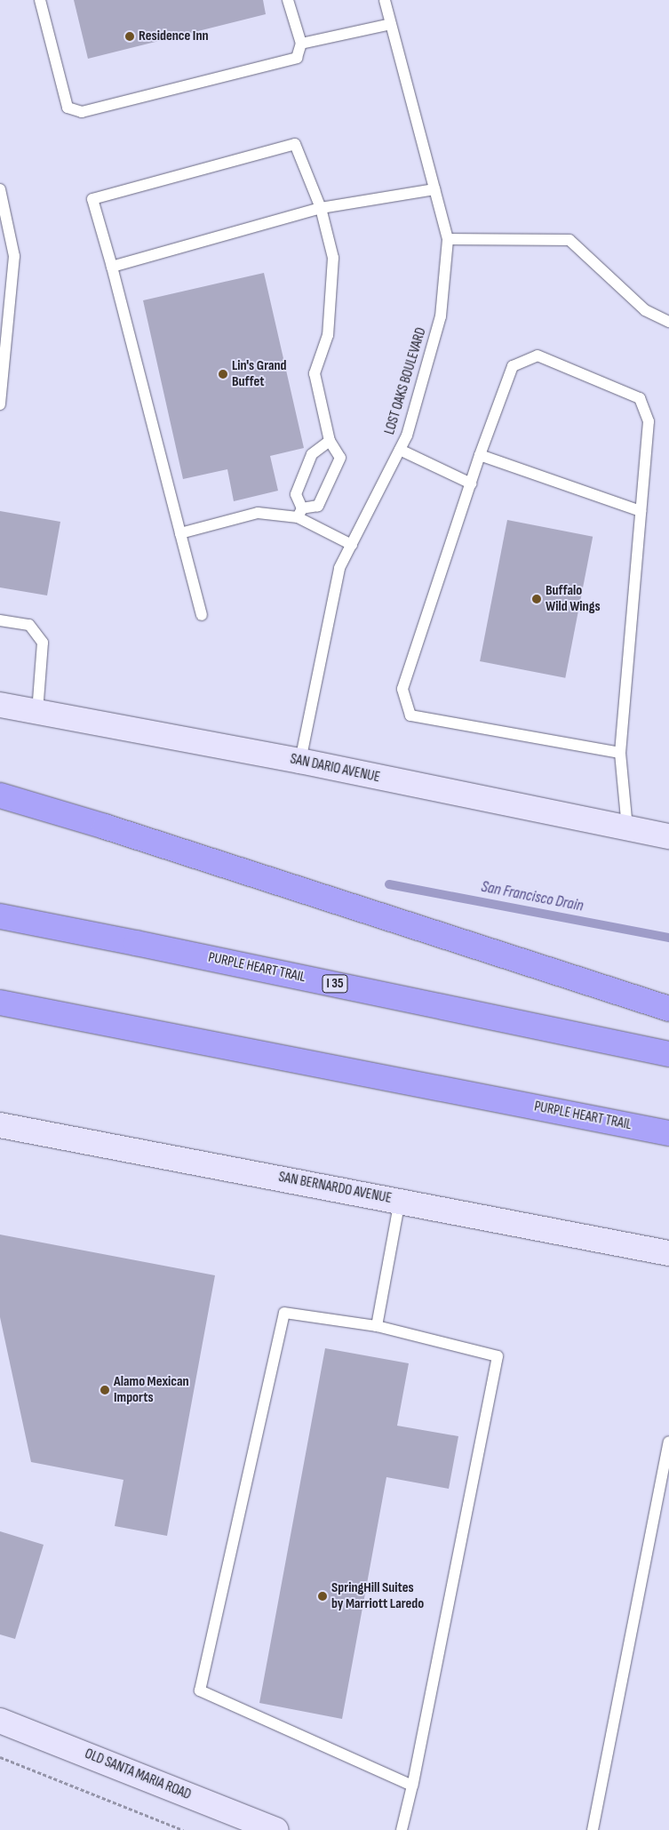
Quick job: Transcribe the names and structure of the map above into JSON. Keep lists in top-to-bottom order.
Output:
{
  "streets": {
    "highway": ["PURPLE HEART TRAIL", "I 35"],
    "main road": ["SAN DARIO AVENUE", "SAN BERNARDO AVENUE", "OLD SANTA MARIA ROAD"],
    "lane": ["LOST OAKS BOULEVARD"]
  },
  "crossings": [
    ["LOST OAKS BOULEVARD", "SAN DARIO AVENUE"]
  ],
  "water": ["San Francisco Drain"],
  "places": [
    "Residence Inn",
    "Lin's Grand Buffet",
    "Buffalo Wild Wings",
    "Alamo Mexican Imports",
    "SpringHill Suites by Marriott Laredo"
  ]
}
